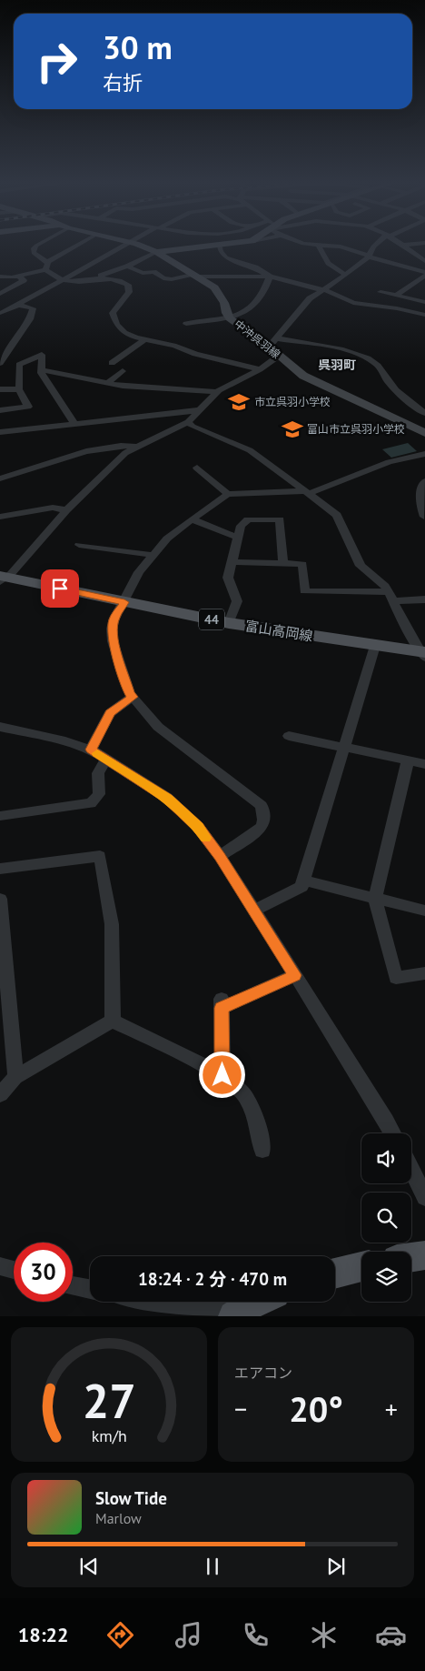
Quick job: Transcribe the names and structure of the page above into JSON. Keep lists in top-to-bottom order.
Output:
{
  "streets": {
    "main road": ["中沖呉羽線", "44", "富山高岡線"]
  },
  "districts": ["呉羽町"],
  "places": {
    "school or university": ["市立呉羽小学校", "富山市立呉羽小学校"]
  },
  "page": {
    "turn": ["30 m", "右折"],
    "limit": "30",
    "trip": "18:24 · 2 分 · 470 m",
    "tile": "エアコン",
    "heat": ["−", "20°", "+"],
    "song": ["Slow Tide", "Marlow"],
    "tabs": "18:22",
    "gauge": ["27", "km/h"]
  }
}
